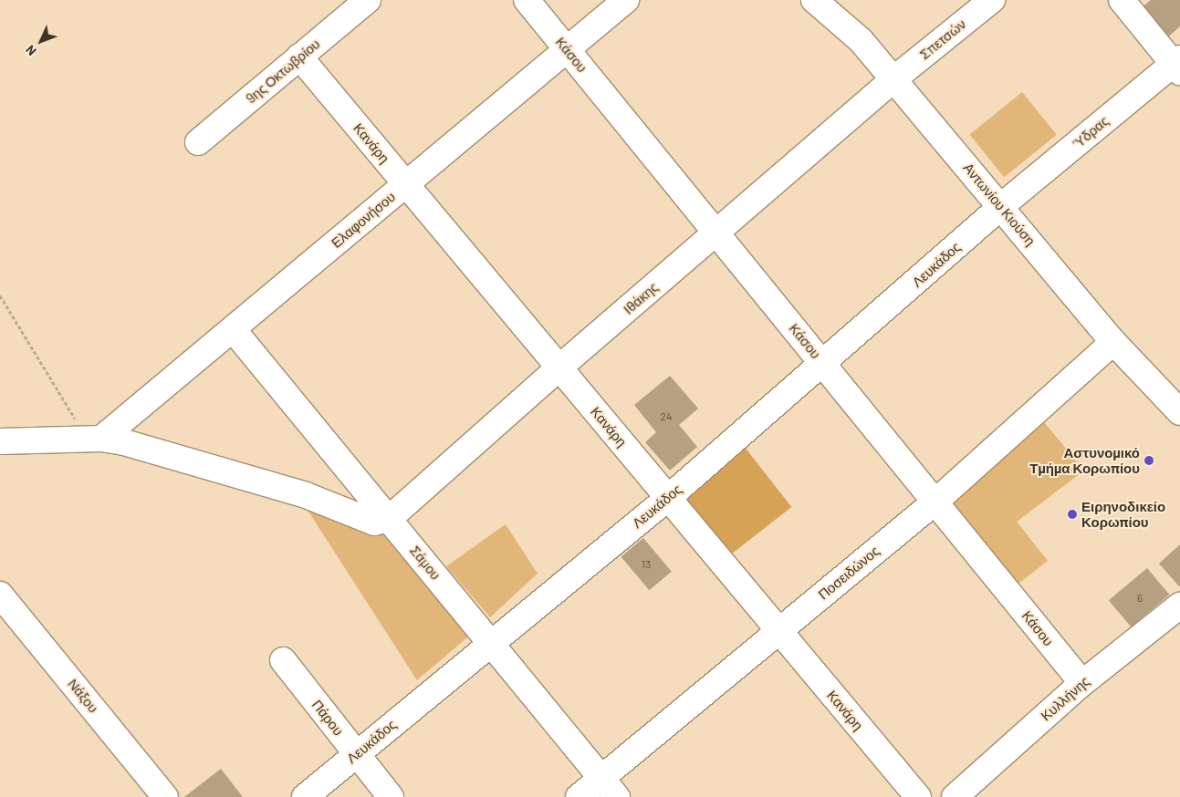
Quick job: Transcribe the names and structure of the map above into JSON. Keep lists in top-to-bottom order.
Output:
{
  "streets": {
    "street": [
      "Σπετσών",
      "Κάσου",
      "9ης Οκτωβρίου",
      "Ύδρας",
      "Κανάρη",
      "Αντωνίου Κιούση",
      "Ελαφονήσου",
      "Λευκάδος",
      "Ιθάκης",
      "Σάμου",
      "Ποσειδώνος",
      "Νάξου",
      "Κυλλήνης",
      "Πάρου"
    ]
  },
  "crossings": [
    ["Σπετσών", "Αντωνίου Κιούση"],
    ["Σπετσών", "Ιθάκης"],
    ["Κάσου", "Ελαφονήσου"],
    ["Κάσου", "Λευκάδος"],
    ["Κάσου", "Ιθάκης"],
    ["Κάσου", "Ποσειδώνος"],
    ["Κάσου", "Κυλλήνης"],
    ["9ης Οκτωβρίου", "Κανάρη"],
    ["Ύδρας", "Αντωνίου Κιούση"],
    ["Ύδρας", "Λευκάδος"],
    ["Κανάρη", "Ελαφονήσου"],
    ["Κανάρη", "Λευκάδος"],
    ["Κανάρη", "Ιθάκης"],
    ["Κανάρη", "Ποσειδώνος"],
    ["Αντωνίου Κιούση", "Λευκάδος"],
    ["Αντωνίου Κιούση", "Ιθάκης"],
    ["Αντωνίου Κιούση", "Ποσειδώνος"],
    ["Ελαφονήσου", "Σάμου"],
    ["Λευκάδος", "Σάμου"],
    ["Λευκάδος", "Πάρου"],
    ["Ιθάκης", "Σάμου"],
    ["Σάμου", "Ποσειδώνος"]
  ],
  "places": ["Αστυνομικό Τμήμα Κορωπίου", "Ειρηνοδικείο Κορωπίου"],
  "house_numbers": ["24", "13", "6"],
  "north": "bottom left"
}
